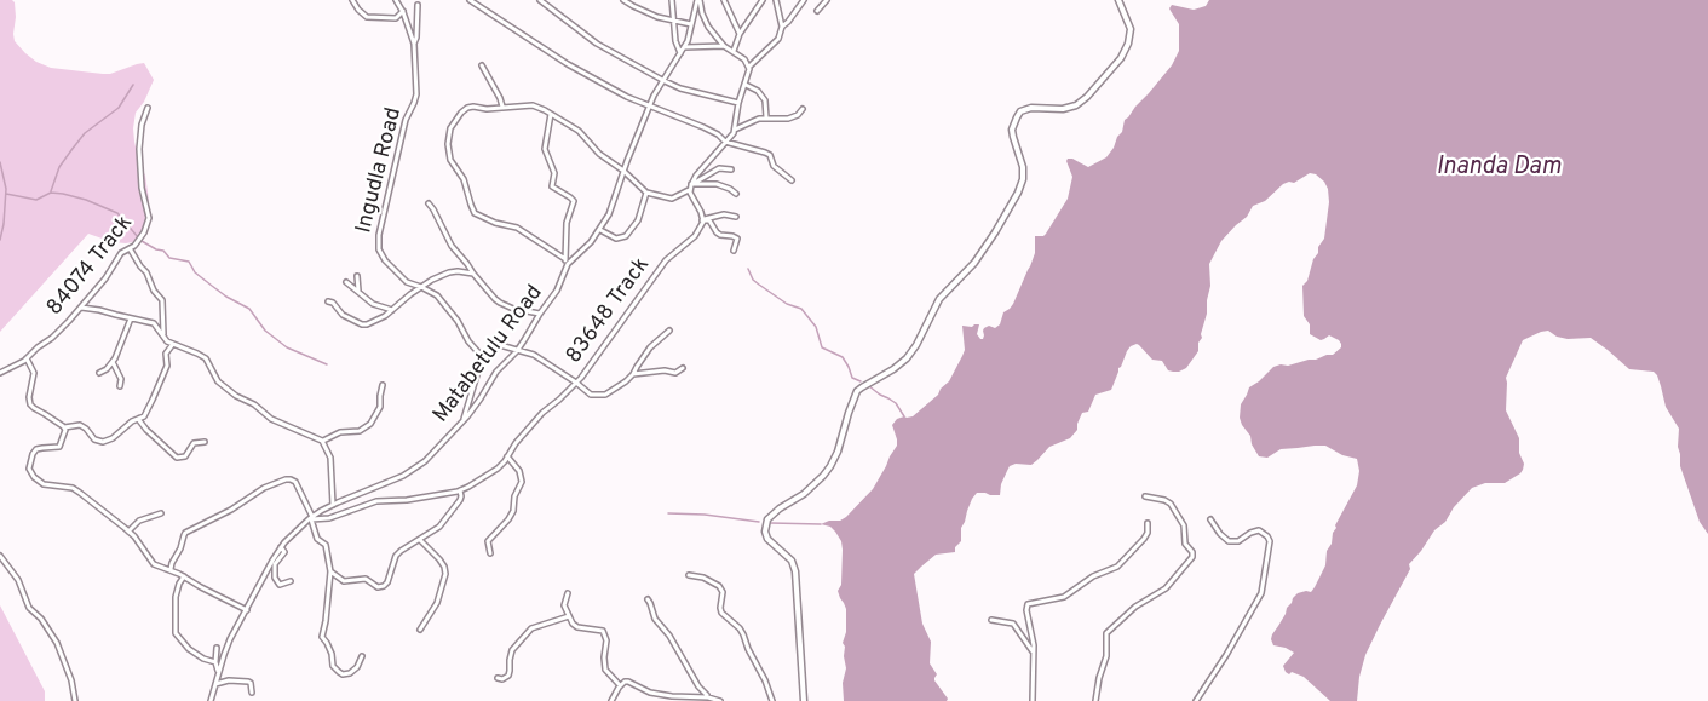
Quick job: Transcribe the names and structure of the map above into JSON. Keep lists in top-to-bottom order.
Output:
{
  "streets": {
    "street": [
      "Ingudla Road",
      "84074 Track",
      "83648 Track",
      "Matabetulu Road"
    ]
  },
  "crossings": [
    ["83648 Track", "Matabetulu Road"]
  ],
  "water": ["Inanda Dam"]
}
